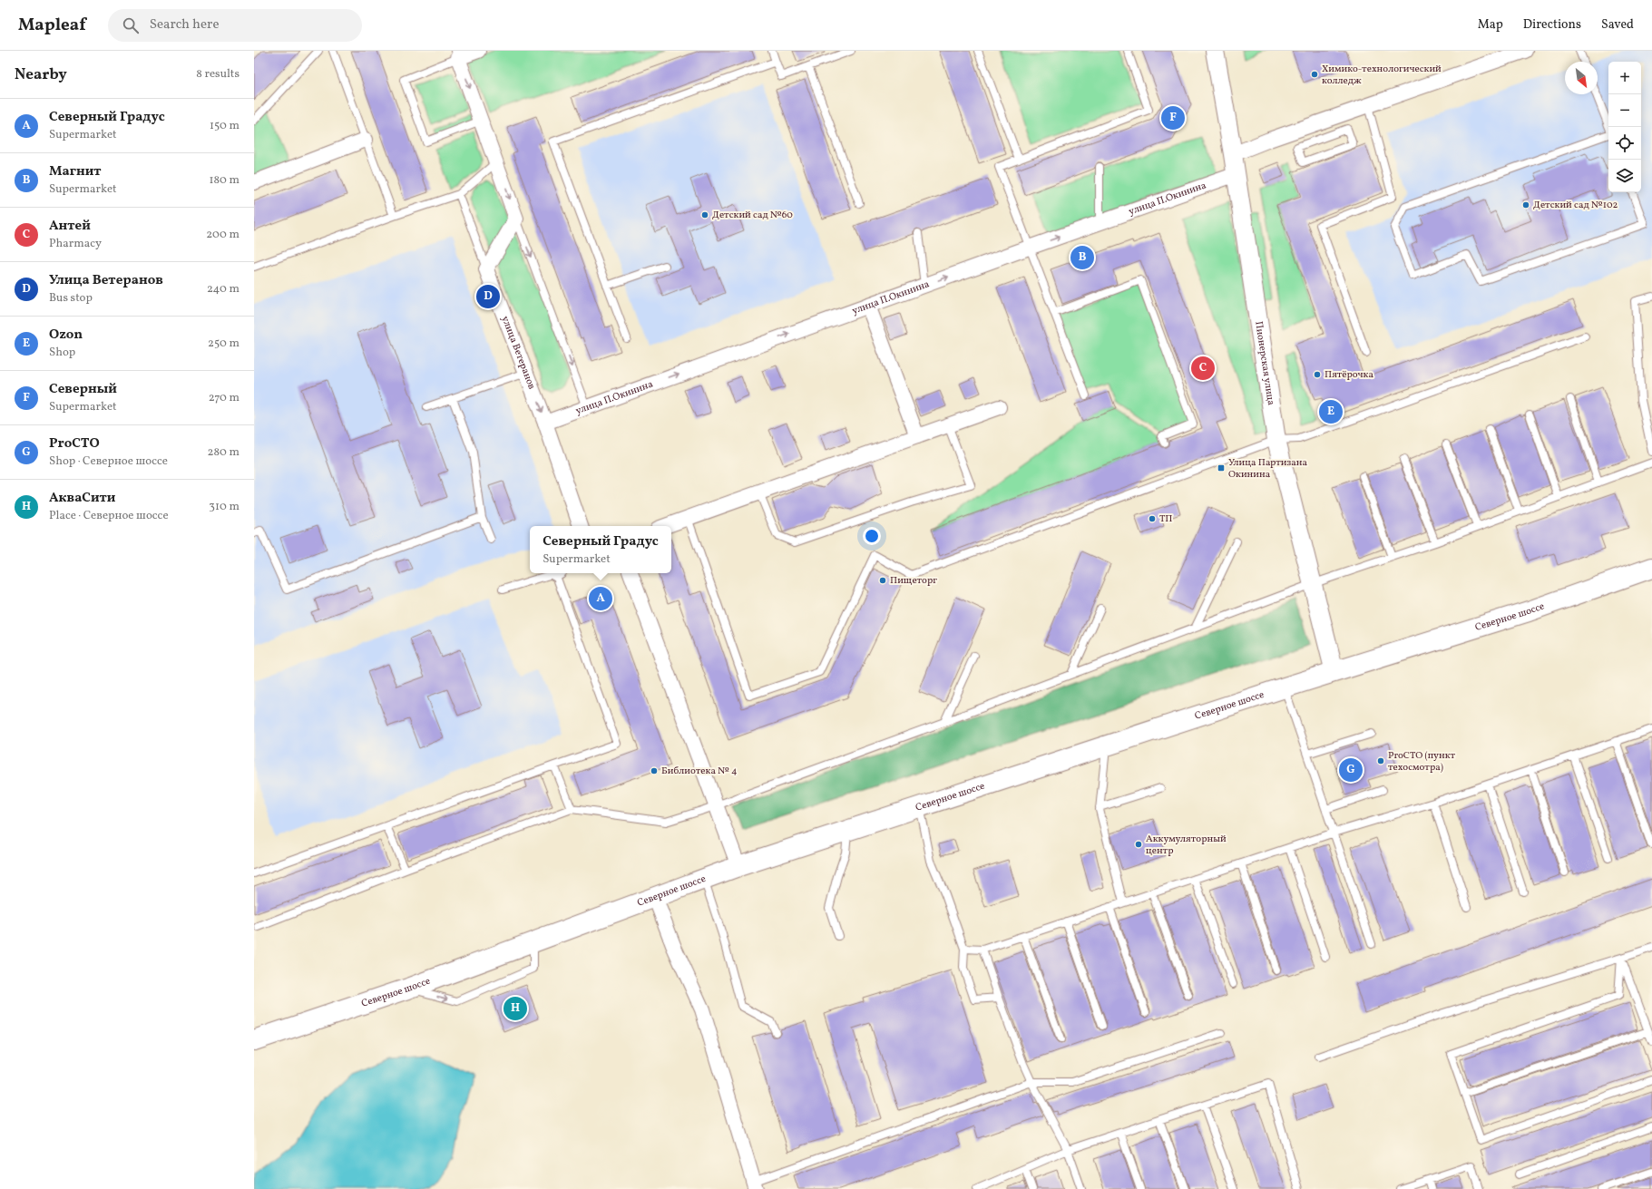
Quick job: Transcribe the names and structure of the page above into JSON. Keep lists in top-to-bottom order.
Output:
{
  "streets": {
    "main road": ["Северное шоссе"],
    "street": ["улица П.Окинина", "улица Ветеранов", "Пионерская улица"]
  },
  "crossings": [
    ["улица П.Окинина", "улица Ветеранов"],
    ["улица П.Окинина", "Пионерская улица"],
    ["Пионерская улица", "Северное шоссе"]
  ],
  "one_way": ["улица П.Окинина"],
  "places": {
    "other": [
      "Химико-технологический колледж",
      "Детский сад №102",
      "Детский сад №60",
      "Пятёрочка",
      "ТП",
      "Пищеторг",
      "ProСТО (пункт техосмотра)",
      "Библиотека № 4",
      "Аккумуляторный центр"
    ],
    "transit": ["Улица Партизана Окинина"]
  },
  "north": "bottom right",
  "page": {
    "header": "Mapleaf",
    "search": "Search here",
    "nav": ["Map", "Directions", "Saved"],
    "heading": ["Nearby", "8 results"],
    "map_buttons": ["+", "−"],
    "list": [
      {
        "mark": "A",
        "name": "Северный Градус",
        "note": "Supermarket",
        "value": "150 m"
      },
      {
        "mark": "B",
        "name": "Магнит",
        "note": "Supermarket",
        "value": "180 m"
      },
      {
        "mark": "C",
        "name": "Антей",
        "note": "Pharmacy",
        "value": "200 m"
      },
      {
        "mark": "D",
        "name": "Улица Ветеранов",
        "note": "Bus stop",
        "value": "240 m"
      },
      {
        "mark": "E",
        "name": "Ozon",
        "note": "Shop",
        "value": "250 m"
      },
      {
        "mark": "F",
        "name": "Северный",
        "note": "Supermarket",
        "value": "270 m"
      },
      {
        "mark": "G",
        "name": "ProСТО",
        "note": "Shop · Северное шоссе",
        "value": "280 m"
      },
      {
        "mark": "H",
        "name": "АкваСити",
        "note": "Place · Северное шоссе",
        "value": "310 m"
      }
    ],
    "pins": [
      "F",
      "B",
      "D",
      "C",
      "E",
      "A",
      "G",
      "H"
    ],
    "popup": ["Северный Градус", "Supermarket"]
  }
}
